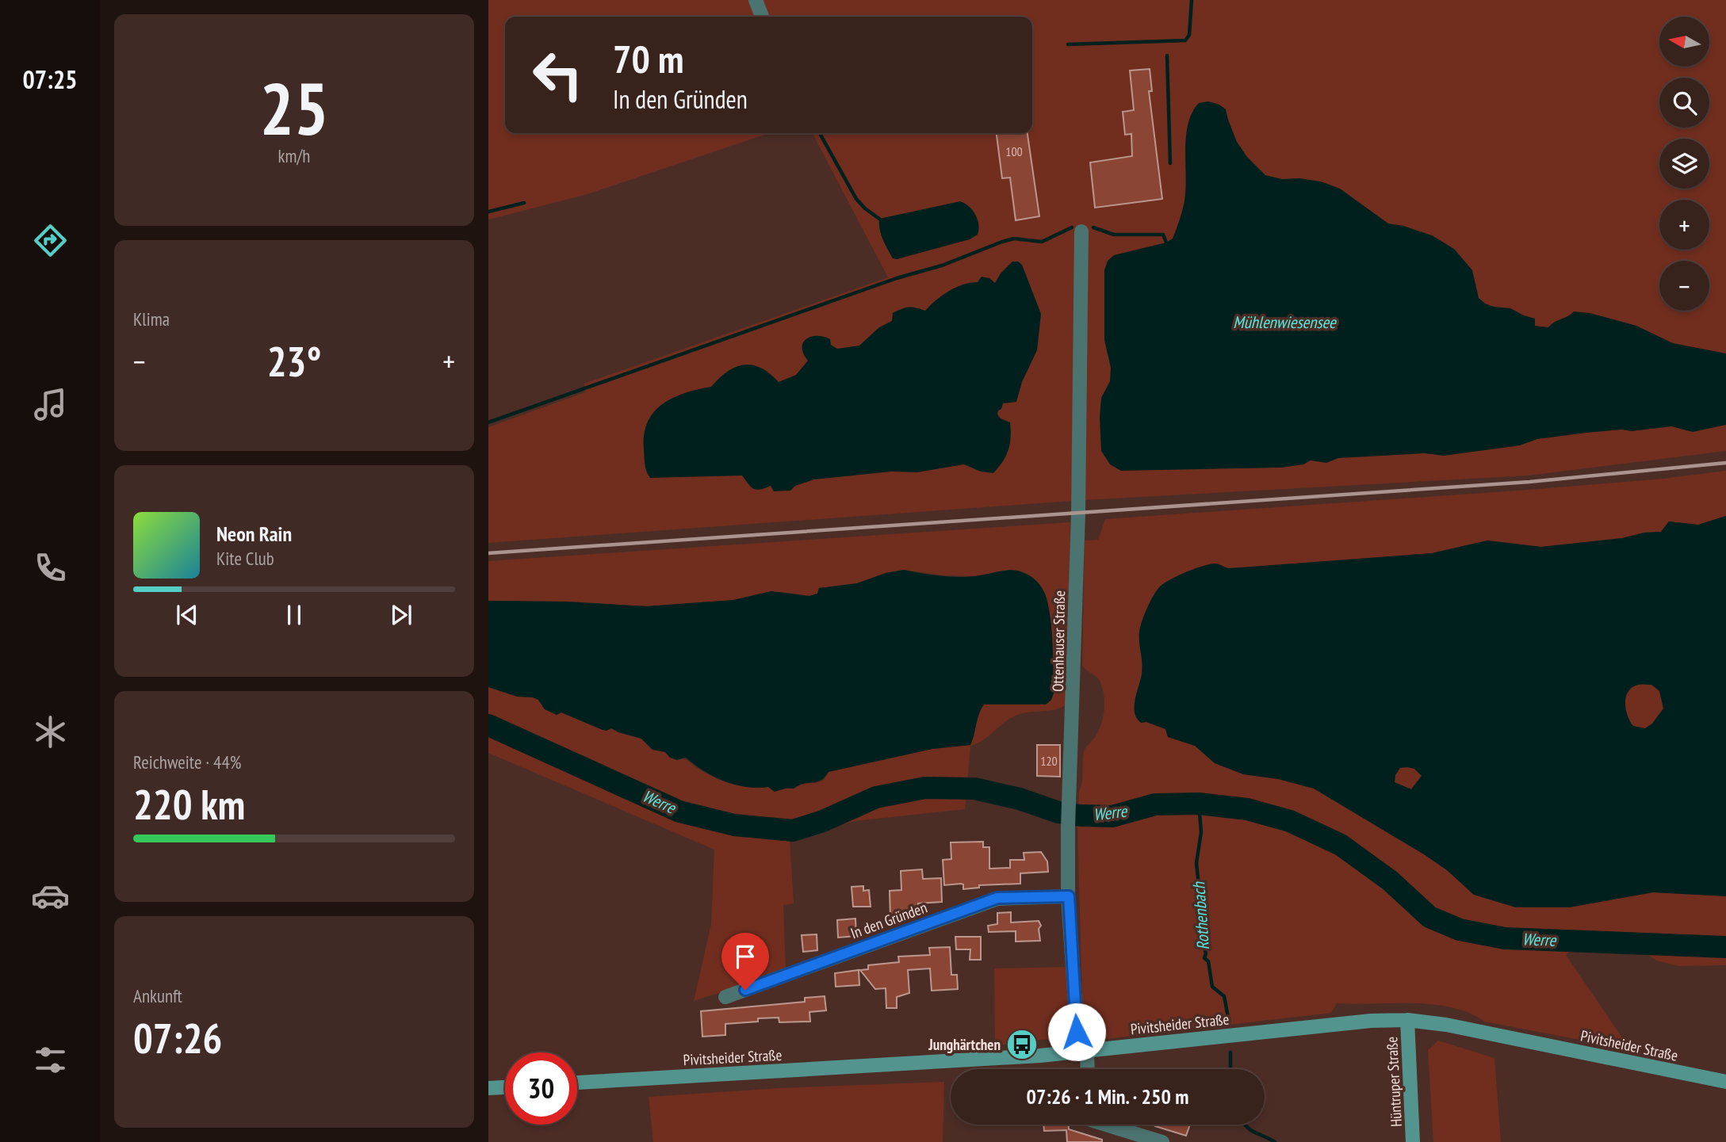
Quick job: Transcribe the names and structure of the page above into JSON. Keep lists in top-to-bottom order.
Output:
{
  "streets": {
    "main road": ["Pivitsheider Straße", "Hüntruper Straße"],
    "street": ["Ottenhauser Straße", "In den Gründen"]
  },
  "crossings": [
    ["Ottenhauser Straße", "In den Gründen"],
    ["Ottenhauser Straße", "Pivitsheider Straße"],
    ["Pivitsheider Straße", "Hüntruper Straße"]
  ],
  "water": ["Mühlenwiesensee", "Werre", "Rothenbach"],
  "places": {
    "bus stop": ["Junghärtchen"]
  },
  "house_numbers": ["100", "120"],
  "north": "left",
  "page": {
    "tabs": "07:25",
    "tile": [
      ["25", "km/h"],
      "Klima",
      ["Reichweite · 44%", "220 km"],
      ["Ankunft", "07:26"]
    ],
    "map_buttons": ["+", "−"],
    "turn": ["70 m", "In den Gründen"],
    "heat": ["−", "23°", "+"],
    "song": ["Neon Rain", "Kite Club"],
    "limit": "30",
    "trip": "07:26 · 1 Min. · 250 m"
  }
}
